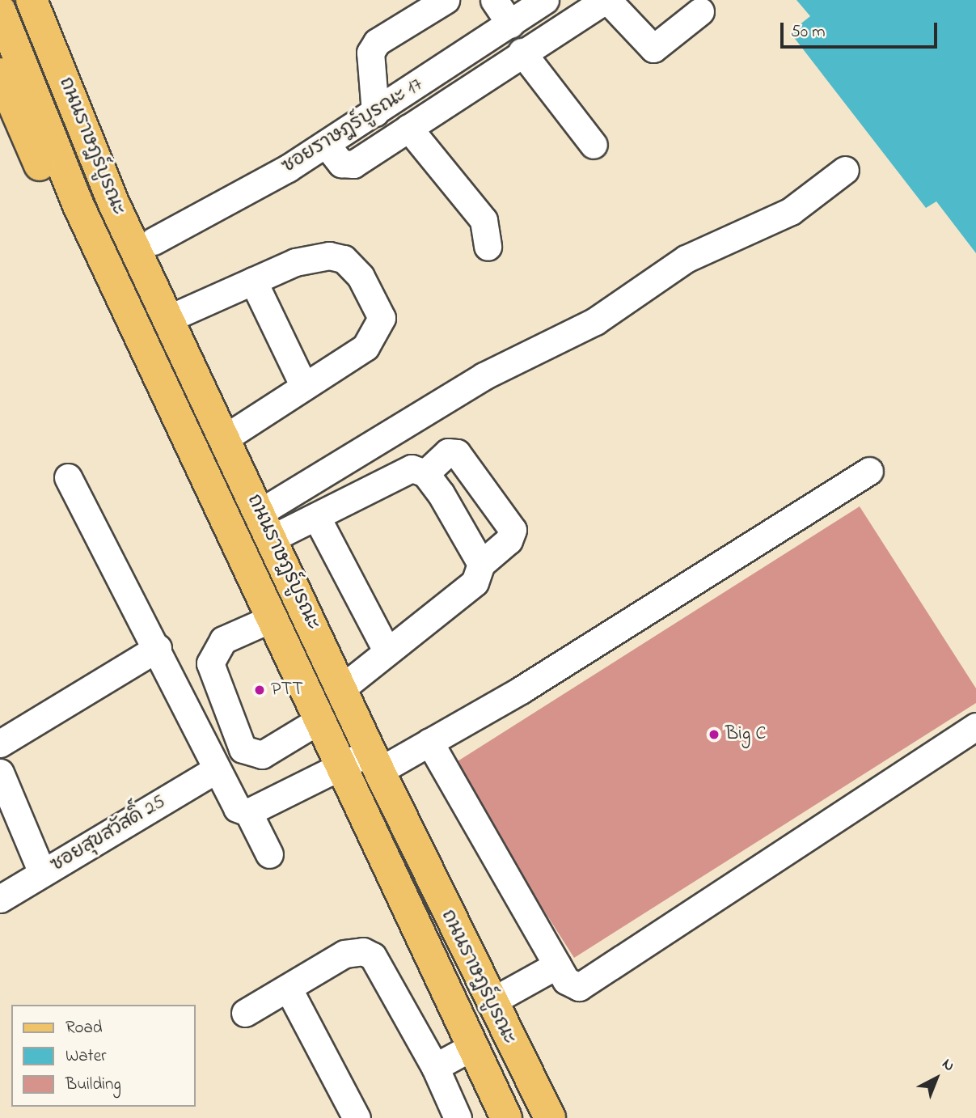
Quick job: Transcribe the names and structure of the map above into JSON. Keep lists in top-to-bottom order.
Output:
{
  "streets": {
    "main road": ["ถนนราษฎร์บูรณะ"],
    "street": ["ซอยราษฎร์บูรณะ 17", "ซอยสุขสวัสดิ์ 25"]
  },
  "places": ["PTT", "Big C"],
  "legend": ["Road", "Water", "Building"],
  "scale_bar": "50 m",
  "north": "top right"
}
